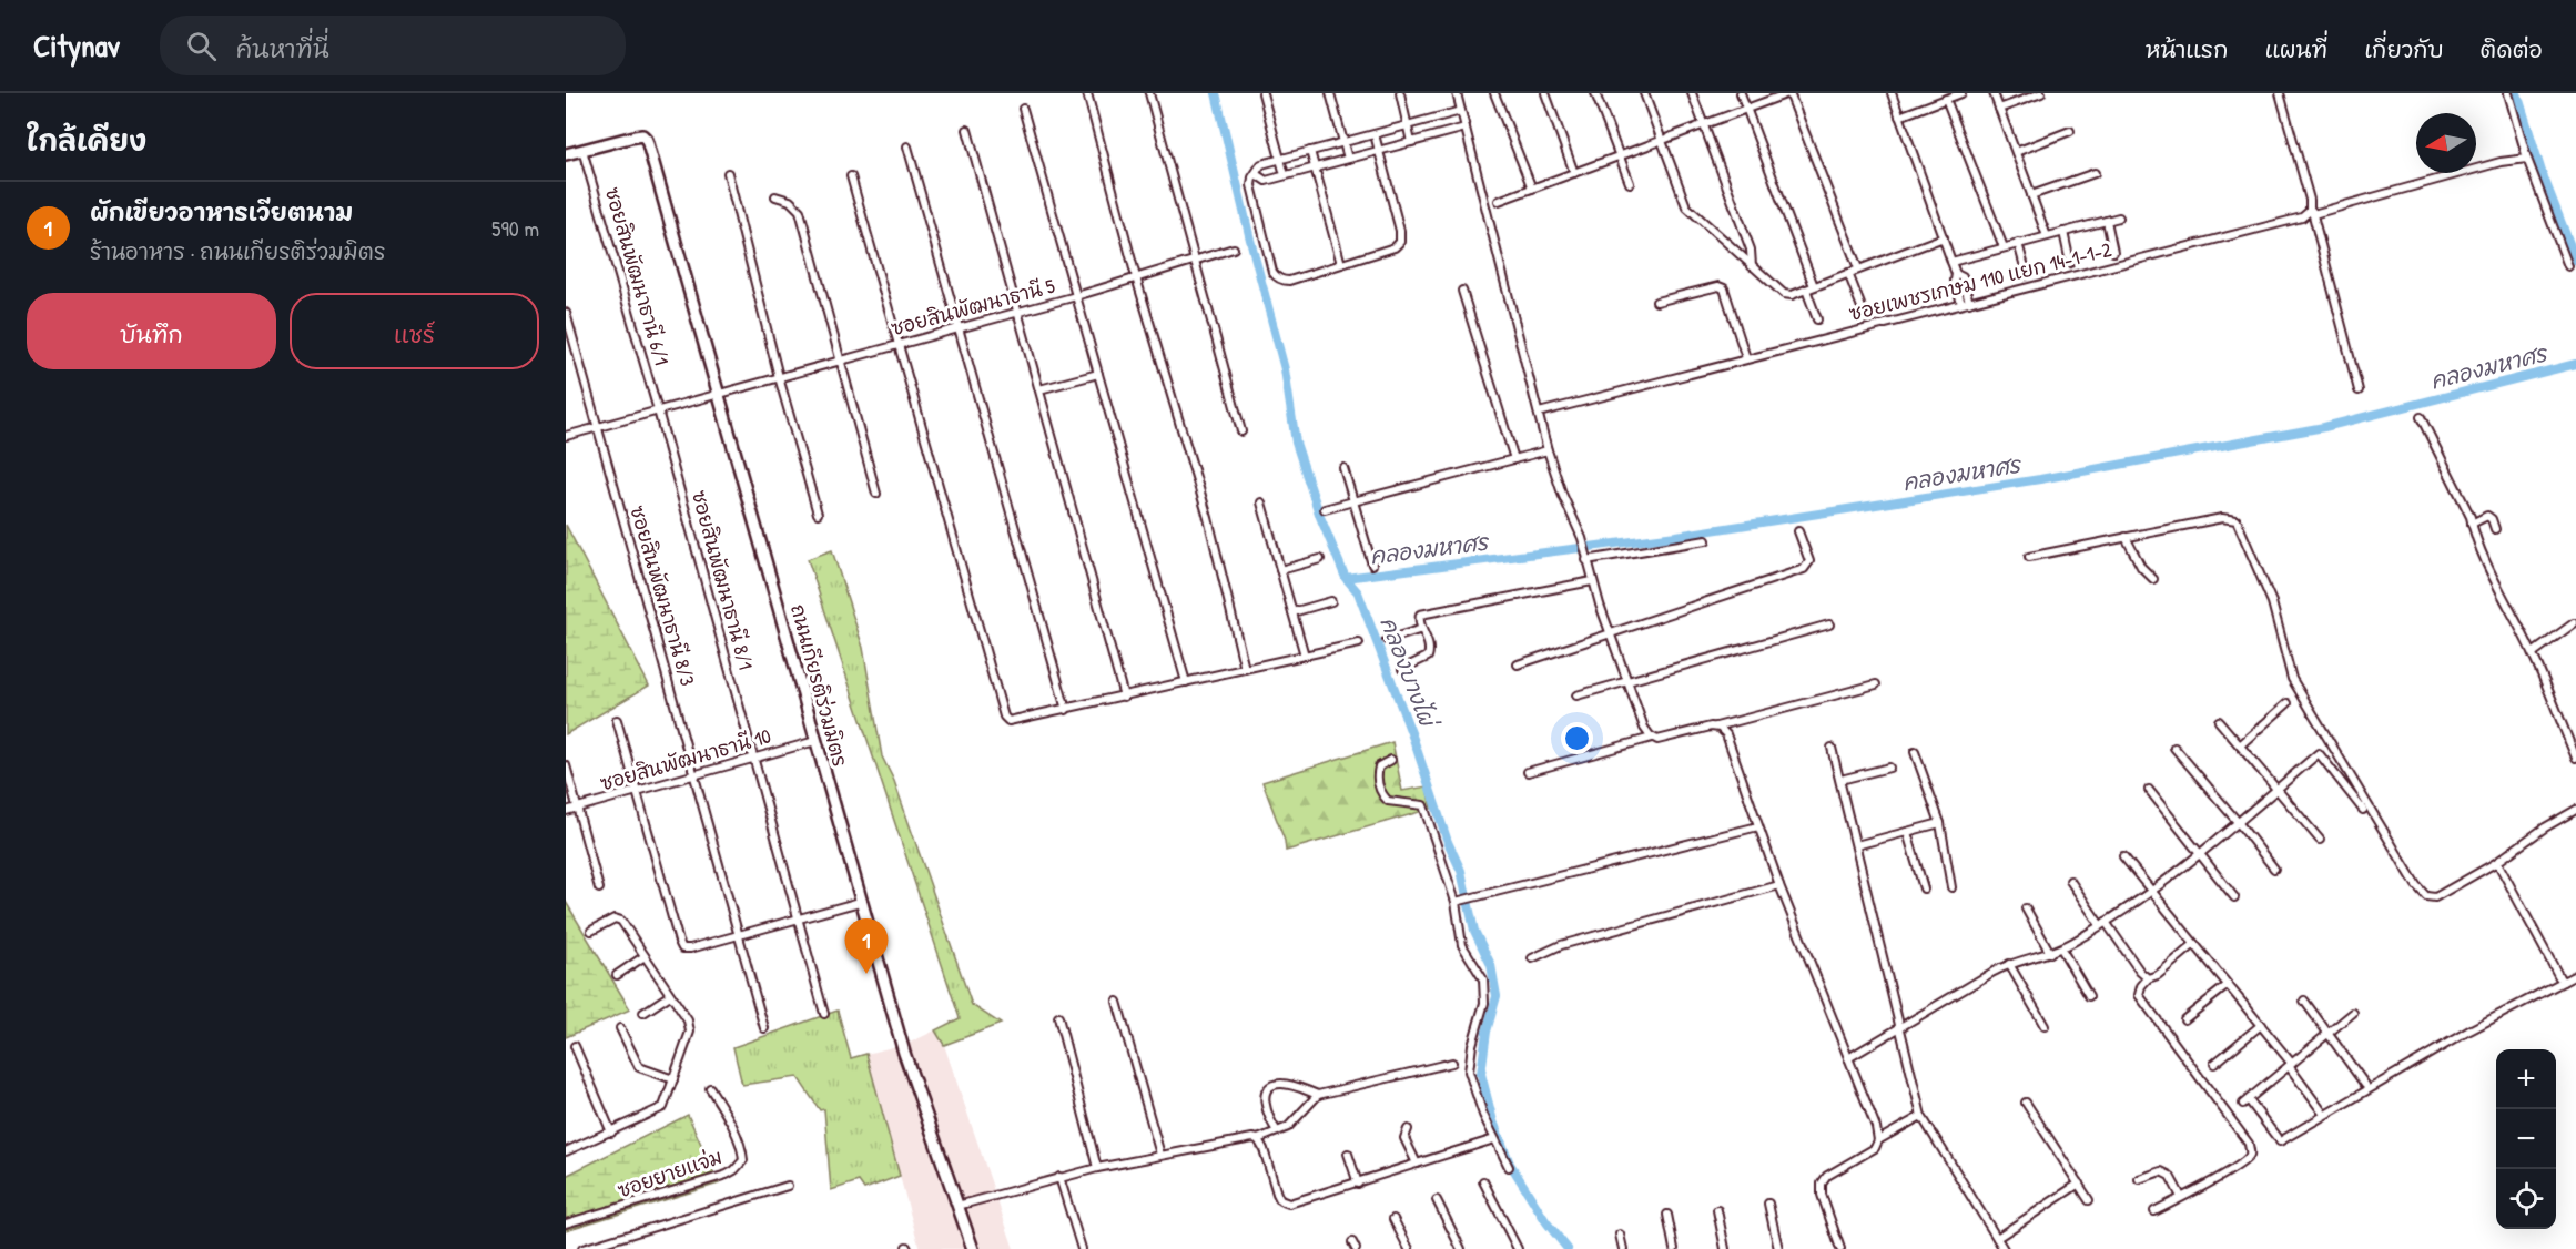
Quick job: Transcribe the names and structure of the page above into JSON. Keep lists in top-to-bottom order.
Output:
{
  "streets": {
    "street": [
      "ซอยสินพัฒนาธานี 6/1",
      "ซอยเพชรเกษม 110 แยก 14-1-1-2",
      "ซอยสินพัฒนาธานี 5",
      "ซอยสินพัฒนาธานี 8/1",
      "ซอยสินพัฒนาธานี 8/3",
      "ถนนเกียรติร่วมมิตร",
      "ซอยสินพัฒนาธานี 10",
      "ซอยยายแจ่ม"
    ]
  },
  "crossings": [
    ["ซอยสินพัฒนาธานี 6/1", "ซอยสินพัฒนาธานี 5"],
    ["ซอยสินพัฒนาธานี 6/1", "ซอยสินพัฒนาธานี 8/1"],
    ["ซอยสินพัฒนาธานี 6/1", "ถนนเกียรติร่วมมิตร"],
    ["ซอยสินพัฒนาธานี 5", "ซอยสินพัฒนาธานี 8/1"],
    ["ซอยสินพัฒนาธานี 5", "ซอยสินพัฒนาธานี 8/3"],
    ["ซอยสินพัฒนาธานี 5", "ถนนเกียรติร่วมมิตร"],
    ["ซอยสินพัฒนาธานี 8/1", "ซอยสินพัฒนาธานี 10"],
    ["ซอยสินพัฒนาธานี 8/3", "ซอยสินพัฒนาธานี 10"],
    ["ถนนเกียรติร่วมมิตร", "ซอยสินพัฒนาธานี 10"]
  ],
  "water": ["คลองมหาศร", "คลองบางไผ่"],
  "north": "left",
  "page": {
    "header": "Citynav",
    "search": "ค้นหาที่นี่",
    "nav": [
      "หน้าแรก",
      "แผนที่",
      "เกี่ยวกับ",
      "ติดต่อ"
    ],
    "heading": "ใกล้เคียง",
    "list": [
      {
        "mark": "1",
        "name": "ผักเขียวอาหารเวียตนาม",
        "note": "ร้านอาหาร · ถนนเกียรติร่วมมิตร",
        "value": "590 m"
      }
    ],
    "buttons": ["บันทึก", "แชร์"],
    "pins": "1",
    "map_buttons": ["+", "−"]
  }
}
